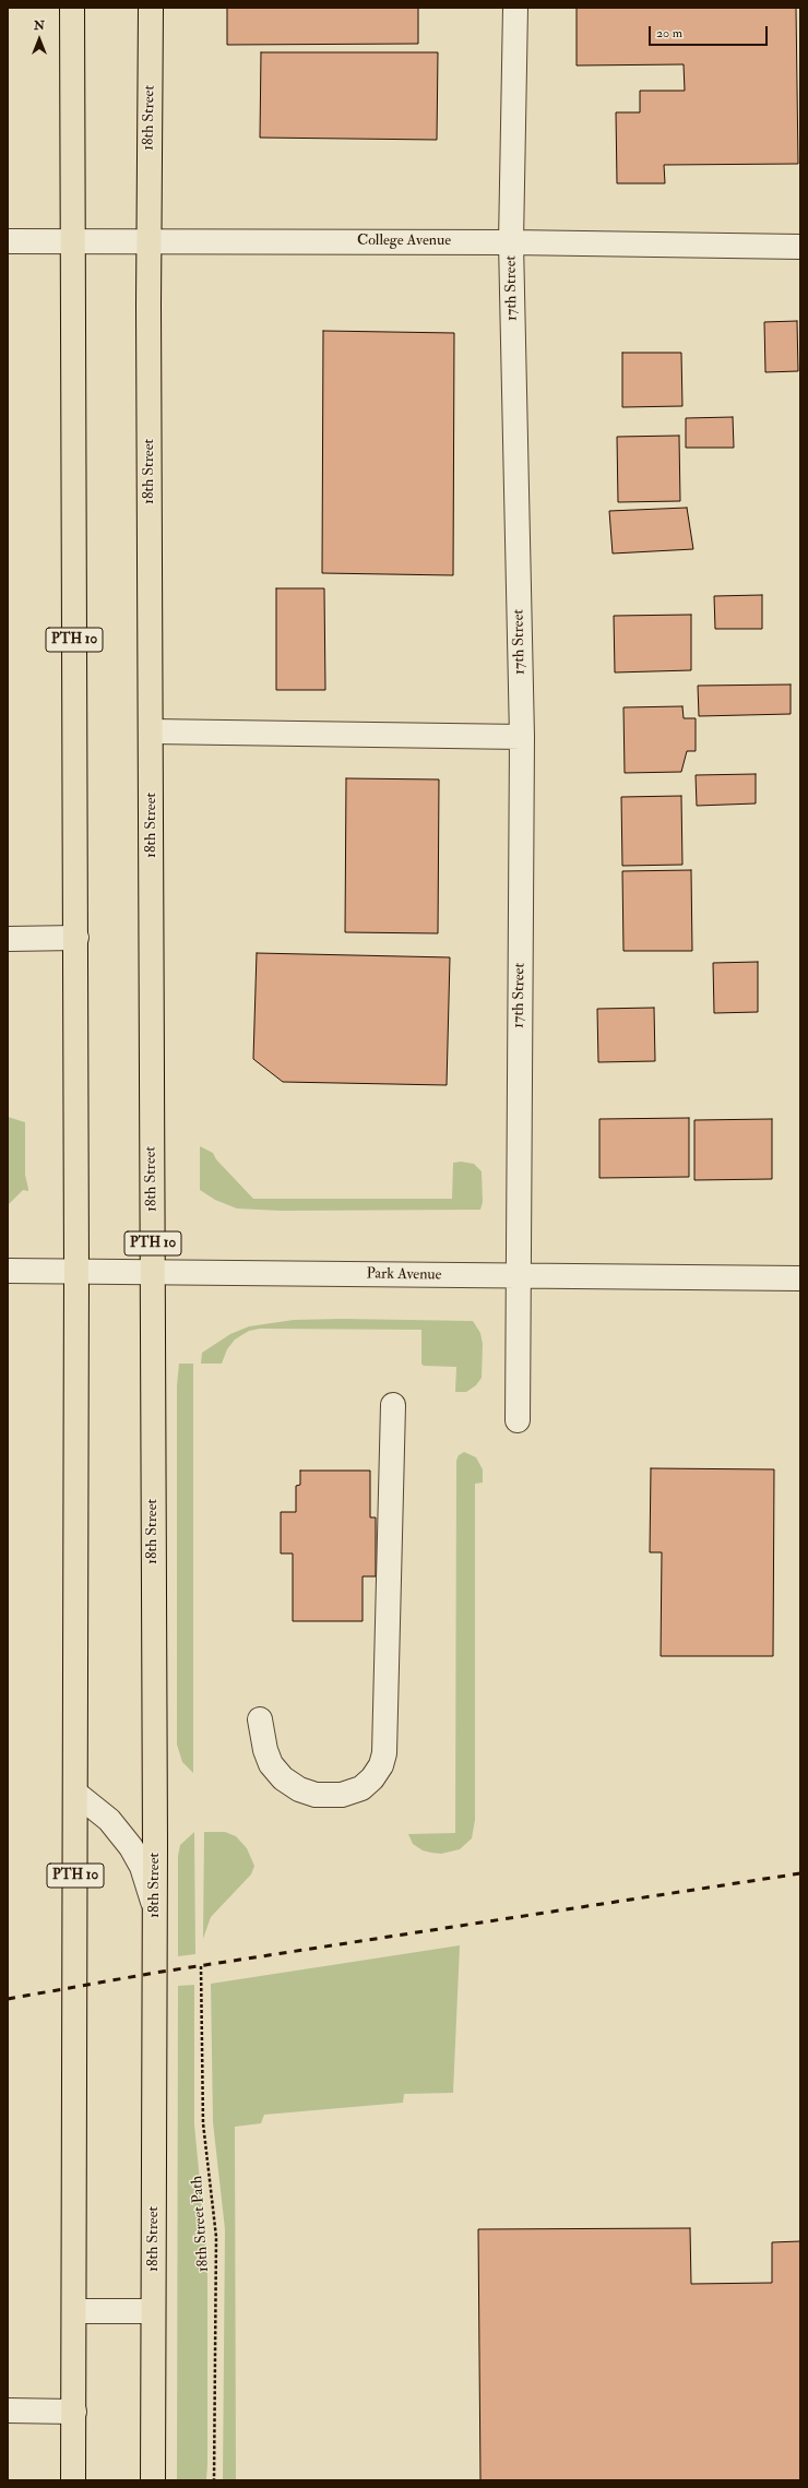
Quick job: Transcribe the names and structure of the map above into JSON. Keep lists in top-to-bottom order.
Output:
{
  "streets": {
    "main road": ["18th Street", "PTH 10"],
    "street": ["College Avenue", "17th Street", "Park Avenue"],
    "path": ["18th Street Path"]
  },
  "crossings": [
    ["18th Street", "College Avenue"],
    ["18th Street", "Park Avenue"],
    ["College Avenue", "17th Street"],
    ["College Avenue", "PTH 10"],
    ["17th Street", "Park Avenue"],
    ["PTH 10", "Park Avenue"]
  ],
  "scale_bar": "20 m",
  "north": "top"
}
